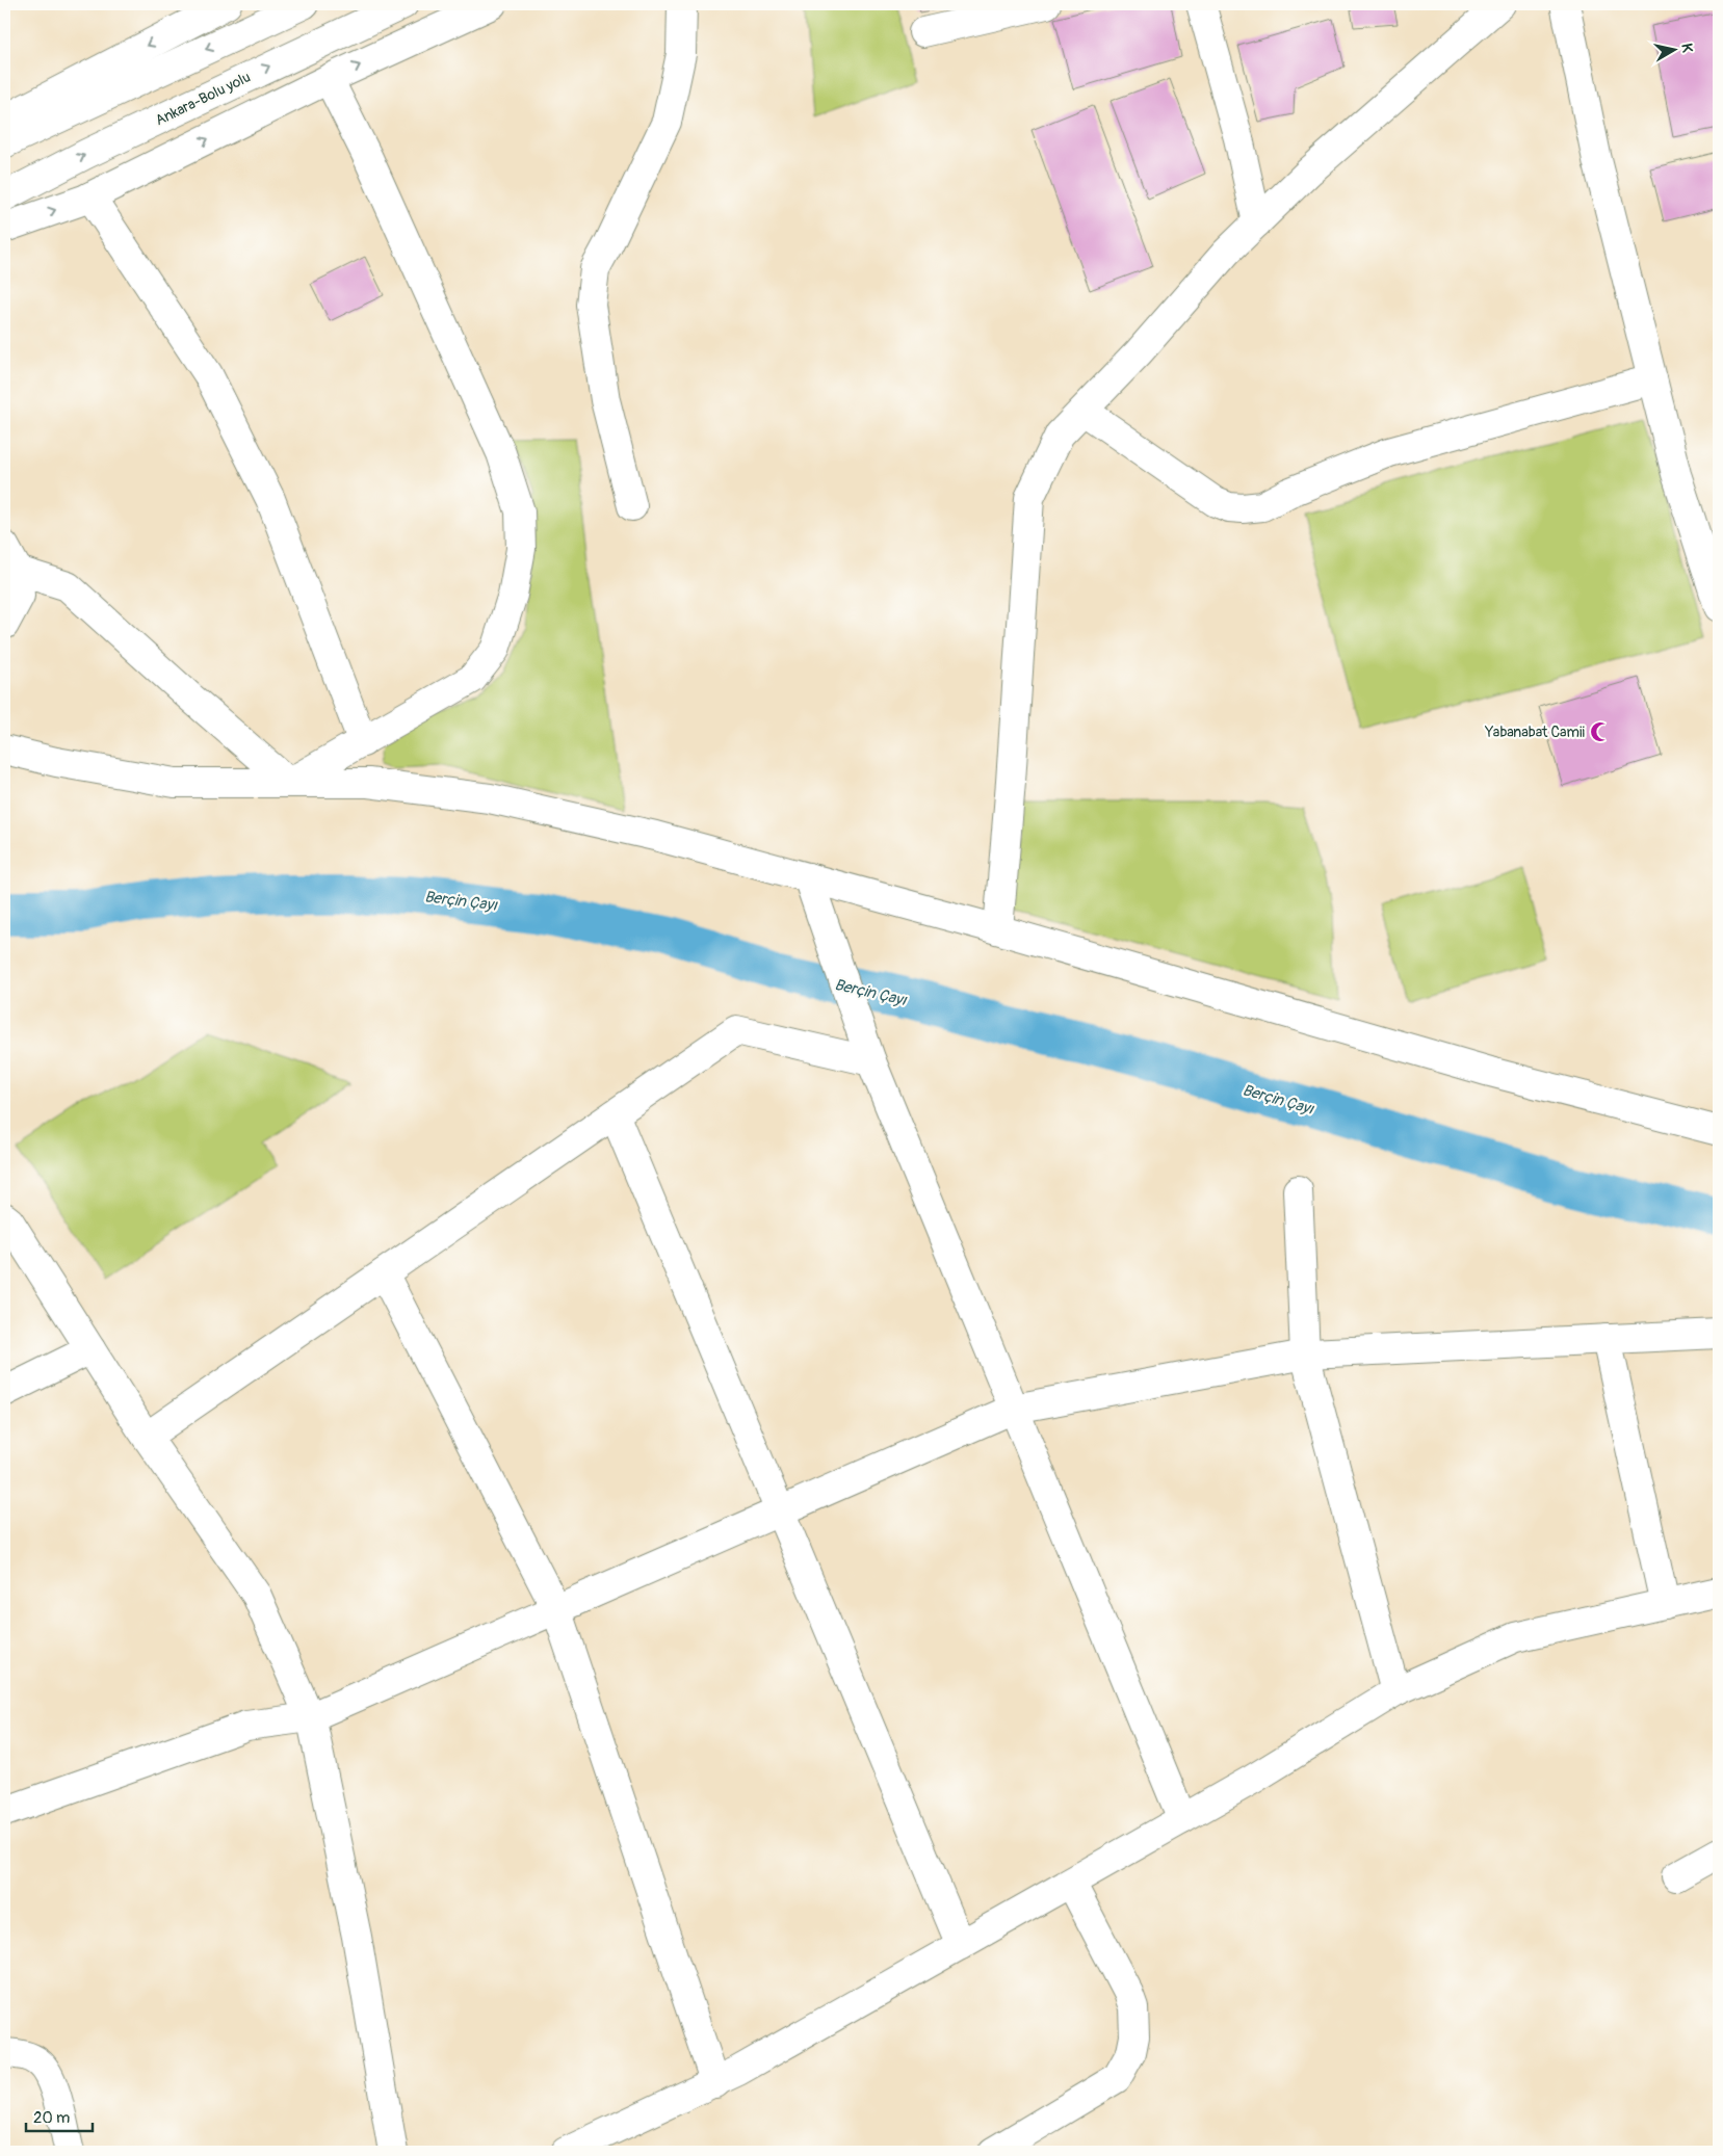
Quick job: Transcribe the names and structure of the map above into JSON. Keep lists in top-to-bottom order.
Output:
{
  "streets": {
    "main road": ["Ankara-Bolu yolu"]
  },
  "water": ["Berçin Çayı"],
  "places": {
    "mosque": ["Yabanabat Camii"]
  },
  "scale_bar": "20 m",
  "north": "right"
}
